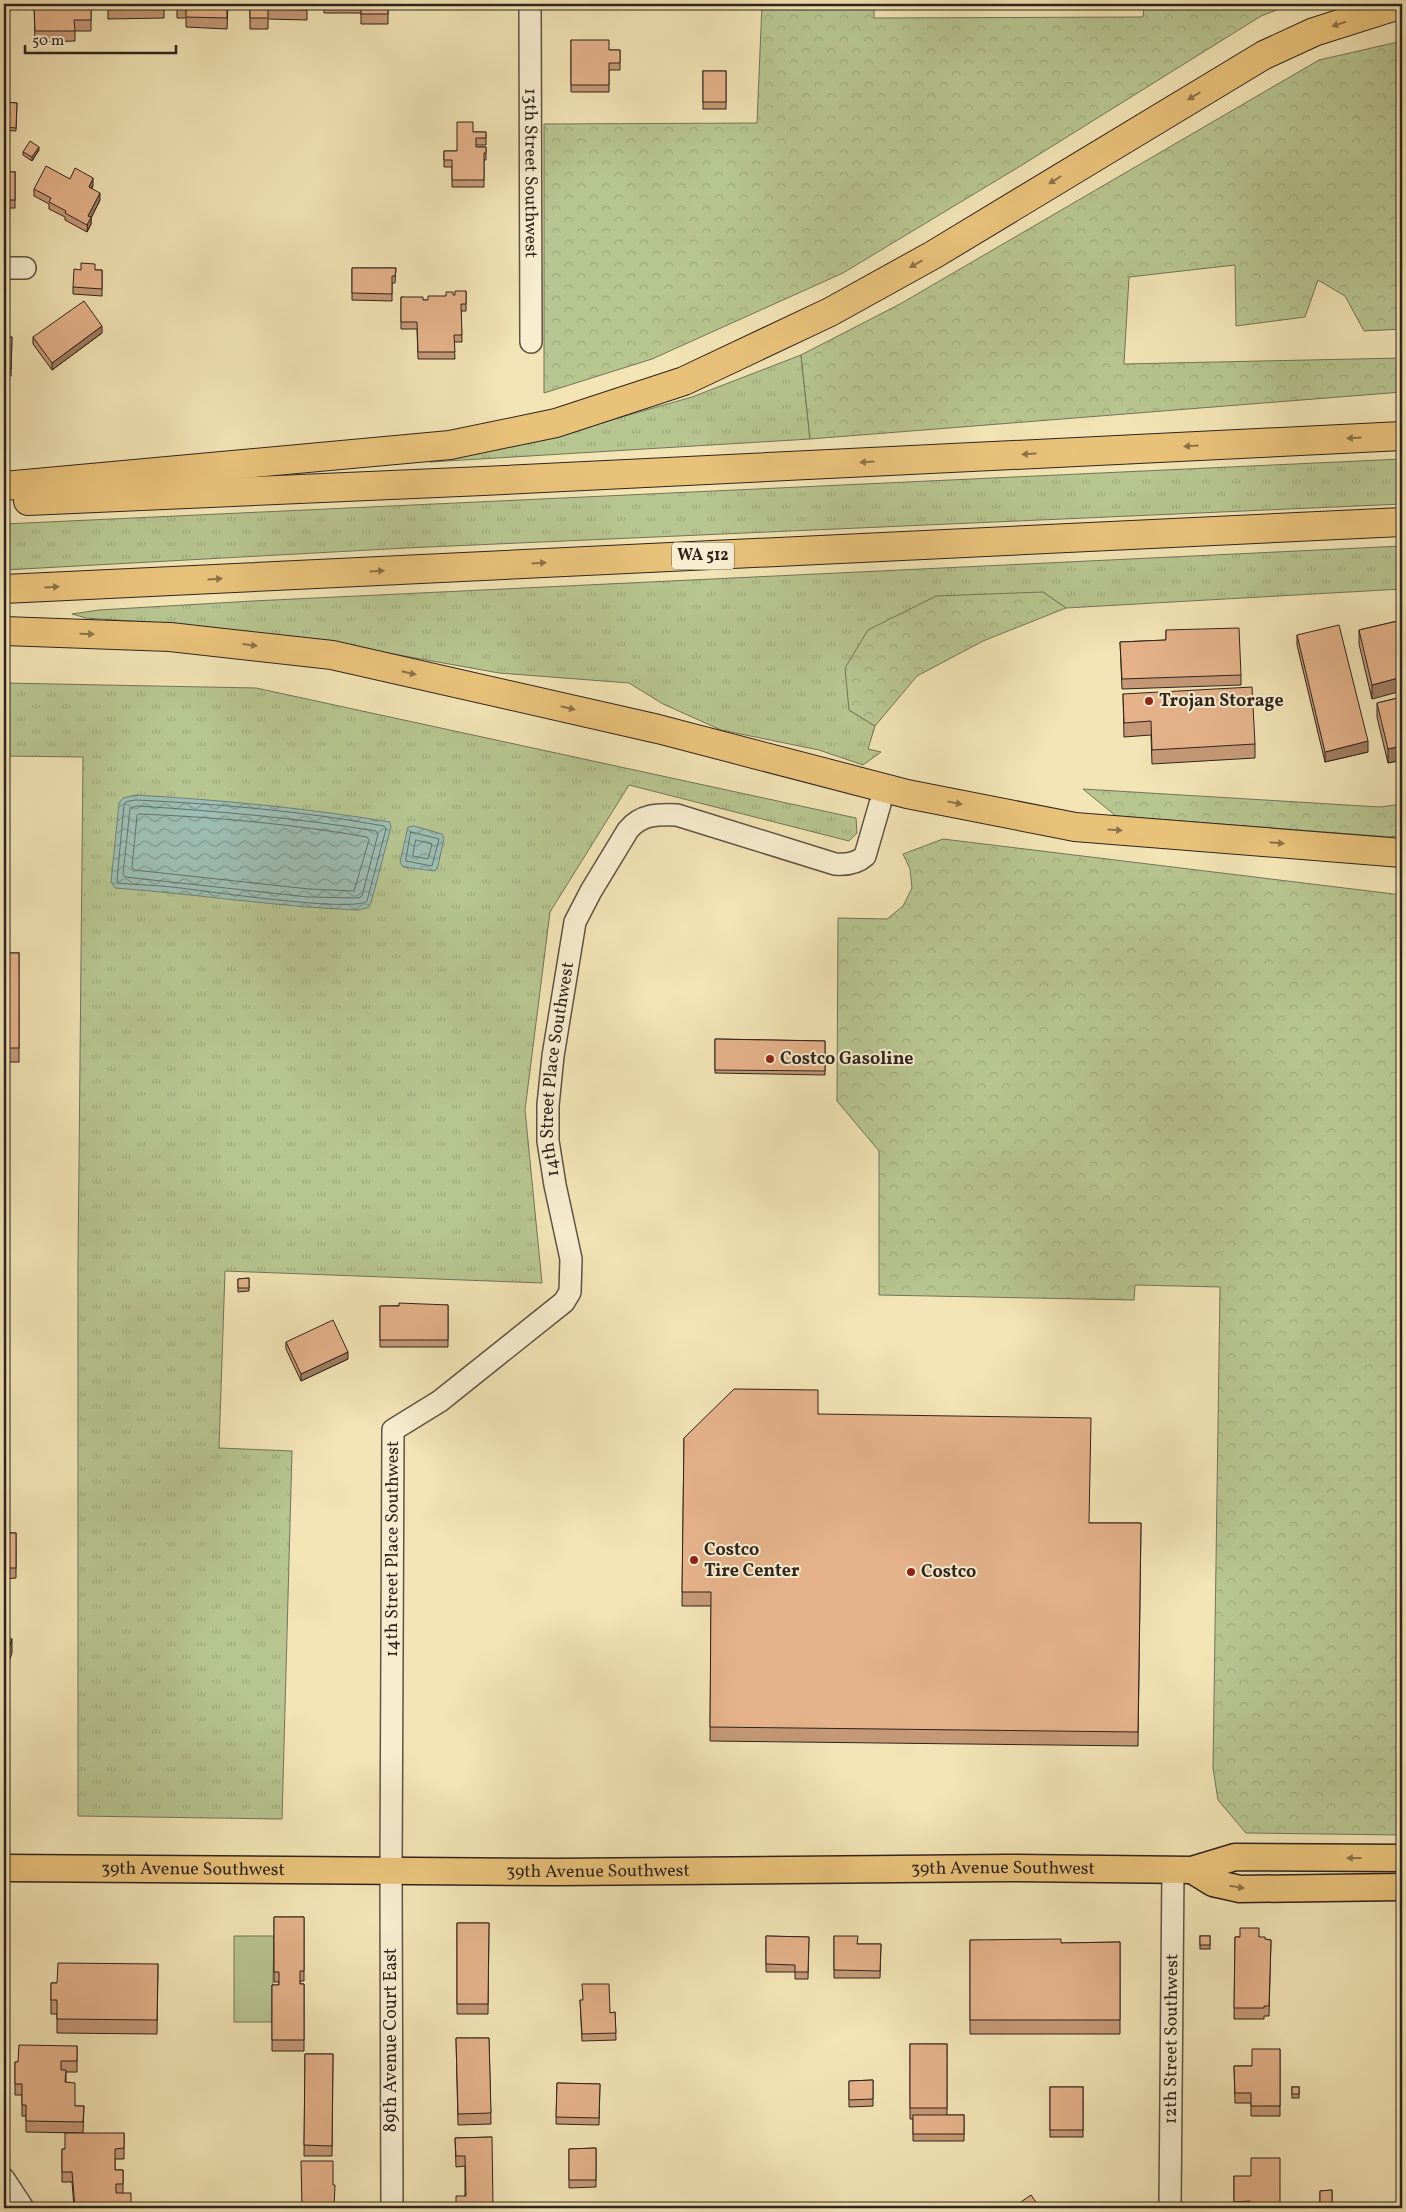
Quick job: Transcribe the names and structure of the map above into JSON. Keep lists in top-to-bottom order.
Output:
{
  "streets": {
    "highway": ["WA 512"],
    "main road": ["39th Avenue Southwest"],
    "street": [
      "13th Street Southwest",
      "14th Street Place Southwest",
      "12th Street Southwest",
      "89th Avenue Court East"
    ]
  },
  "crossings": [
    ["14th Street Place Southwest", "39th Avenue Southwest"],
    ["14th Street Place Southwest", "89th Avenue Court East"],
    ["39th Avenue Southwest", "12th Street Southwest"],
    ["39th Avenue Southwest", "89th Avenue Court East"]
  ],
  "places": [
    "Trojan Storage",
    "Costco Gasoline",
    "Costco Tire Center",
    "Costco"
  ],
  "scale_bar": "50 m"
}
